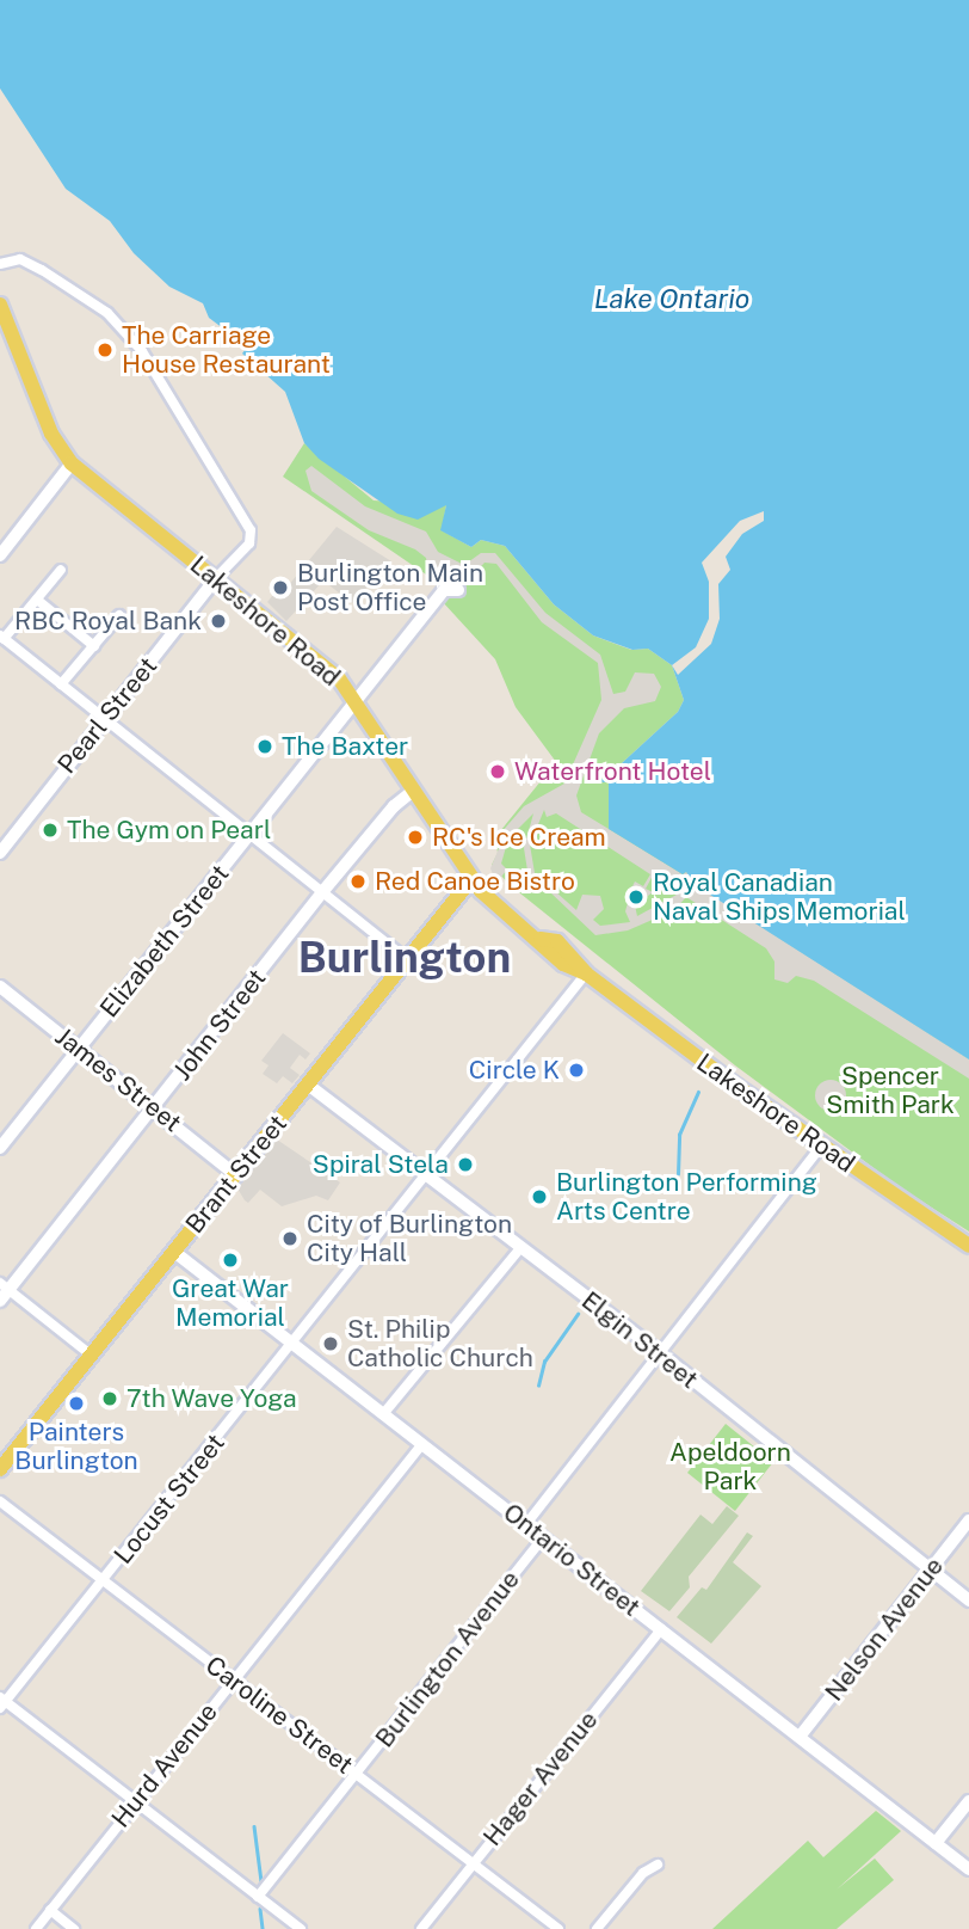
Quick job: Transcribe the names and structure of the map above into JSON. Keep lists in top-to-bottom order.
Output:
{
  "streets": {
    "main road": ["Lakeshore Road", "Brant Street"],
    "street": [
      "Pearl Street",
      "Elizabeth Street",
      "John Street",
      "James Street",
      "Elgin Street",
      "Locust Street",
      "Ontario Street",
      "Nelson Avenue",
      "Burlington Avenue",
      "Caroline Street",
      "Hurd Avenue",
      "Hager Avenue"
    ]
  },
  "crossings": [
    ["Lakeshore Road", "Pearl Street"],
    ["Lakeshore Road", "Elizabeth Street"],
    ["Lakeshore Road", "John Street"],
    ["Lakeshore Road", "Brant Street"],
    ["Lakeshore Road", "Locust Street"],
    ["Elizabeth Street", "James Street"],
    ["John Street", "James Street"],
    ["James Street", "Brant Street"],
    ["Brant Street", "Elgin Street"],
    ["Brant Street", "Ontario Street"],
    ["Elgin Street", "Locust Street"],
    ["Elgin Street", "Nelson Avenue"],
    ["Locust Street", "Ontario Street"],
    ["Locust Street", "Caroline Street"],
    ["Ontario Street", "Nelson Avenue"],
    ["Ontario Street", "Burlington Avenue"],
    ["Ontario Street", "Hurd Avenue"],
    ["Ontario Street", "Hager Avenue"],
    ["Burlington Avenue", "Caroline Street"],
    ["Caroline Street", "Hurd Avenue"],
    ["Caroline Street", "Hager Avenue"]
  ],
  "districts": ["Burlington"],
  "water": ["Lake Ontario"],
  "parks": ["Spencer Smith Park", "Apeldoorn Park"],
  "places": [
    "The Carriage House Restaurant",
    "Burlington Main Post Office",
    "RBC Royal Bank",
    "The Baxter",
    "Waterfront Hotel",
    "The Gym on Pearl",
    "RC's Ice Cream",
    "Red Canoe Bistro",
    "Royal Canadian Naval Ships Memorial",
    "Circle K",
    "Spiral Stela",
    "Burlington Performing Arts Centre",
    "City of Burlington City Hall",
    "Great War Memorial",
    "St. Philip Catholic Church",
    "7th Wave Yoga",
    "Painters Burlington"
  ]
}
